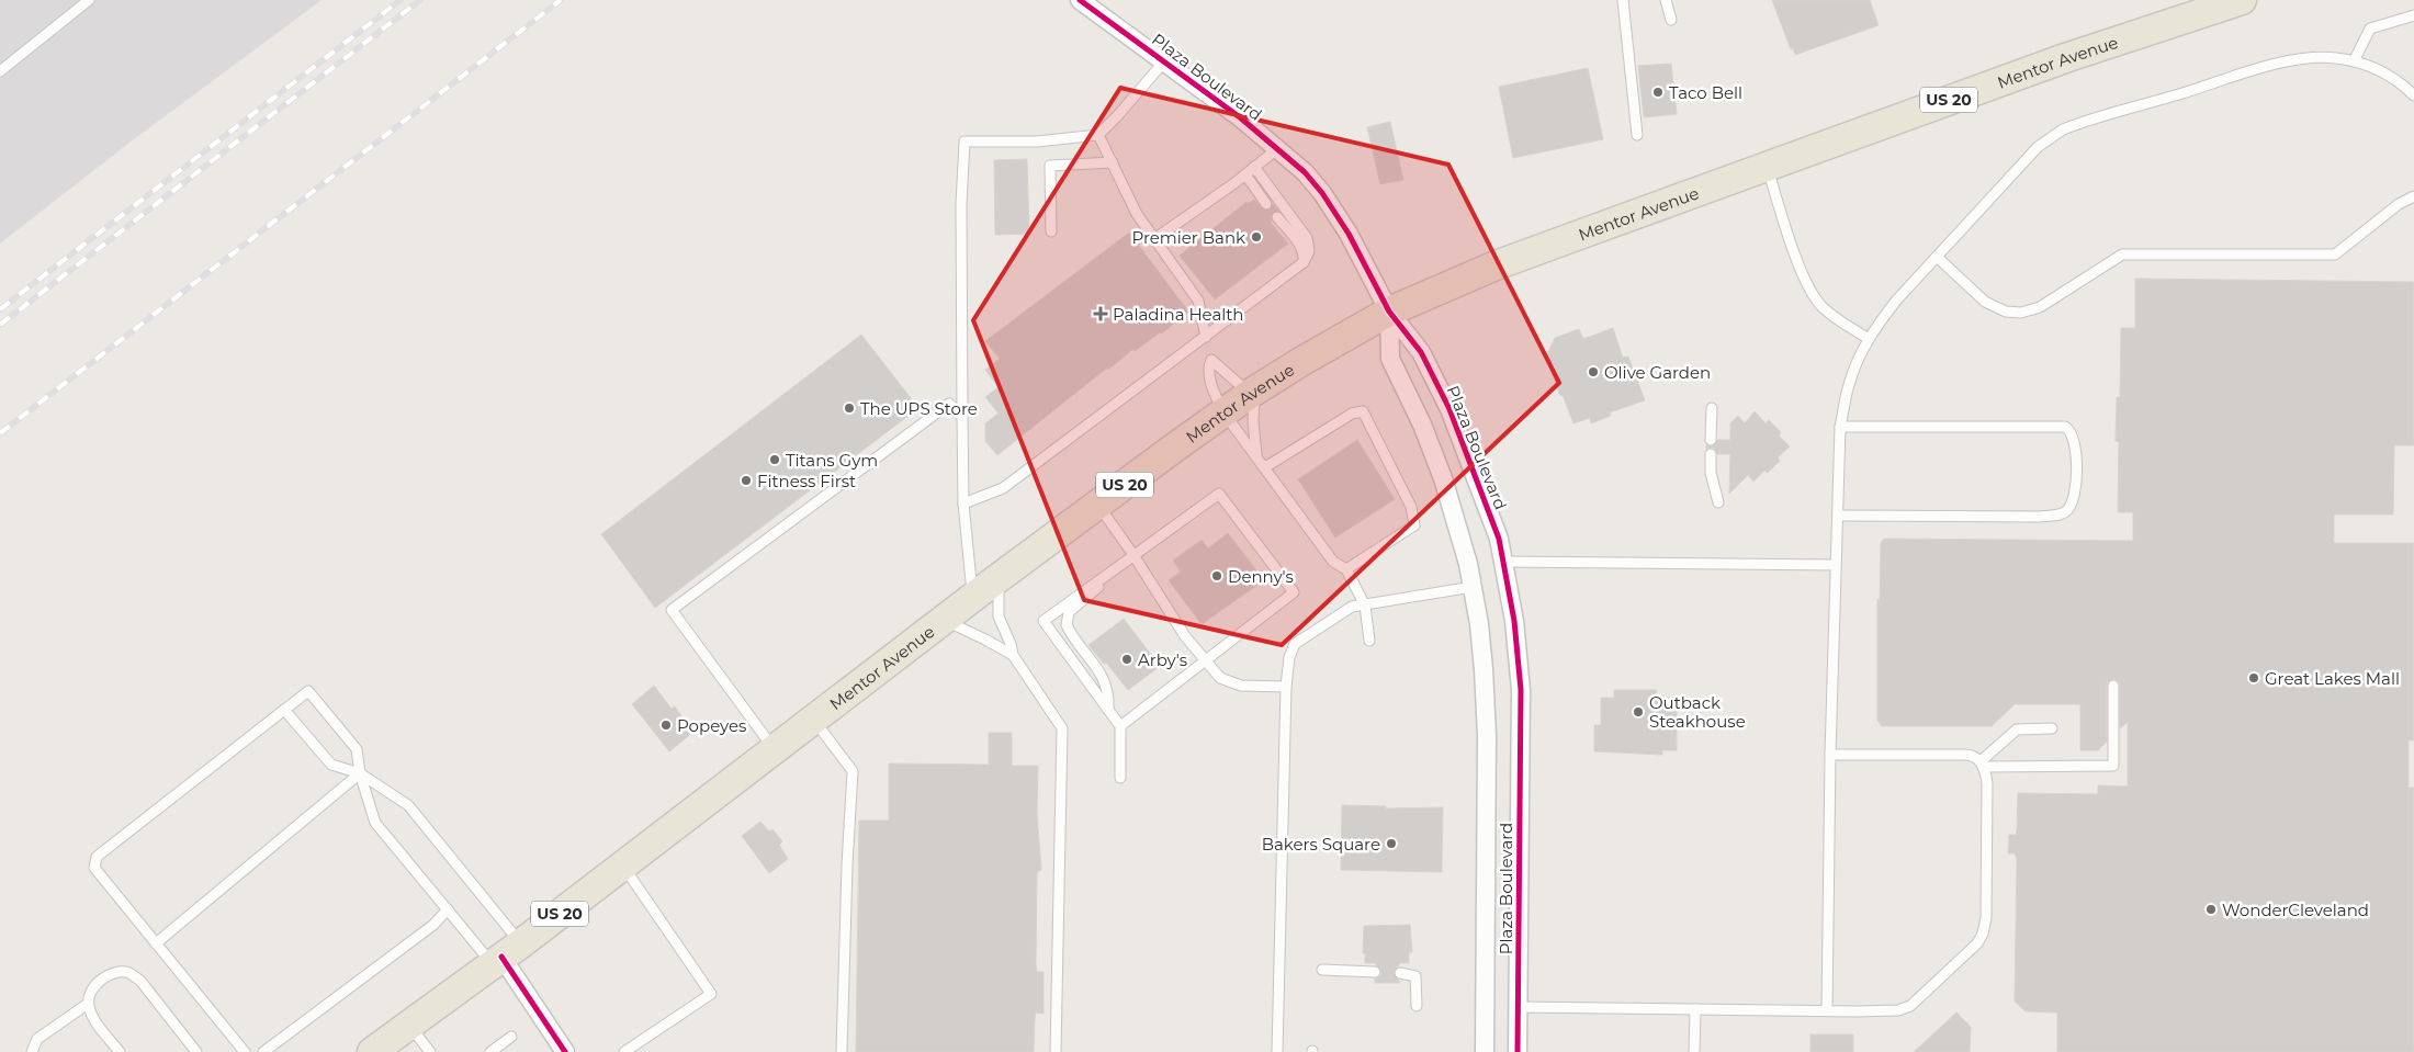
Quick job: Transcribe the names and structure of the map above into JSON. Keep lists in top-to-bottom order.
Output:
{
  "streets": {
    "main road": ["Mentor Avenue", "US 20"],
    "street": ["Plaza Boulevard"]
  },
  "crossings": [
    ["Mentor Avenue", "Plaza Boulevard"]
  ],
  "places": {
    "other": [
      "Taco Bell",
      "Premier Bank",
      "Olive Garden",
      "The UPS Store",
      "Titans Gym",
      "Fitness First",
      "Denny's",
      "Arby's",
      "Great Lakes Mall",
      "Outback Steakhouse",
      "Popeyes",
      "Bakers Square",
      "WonderCleveland"
    ],
    "health": ["Paladina Health"]
  }
}
